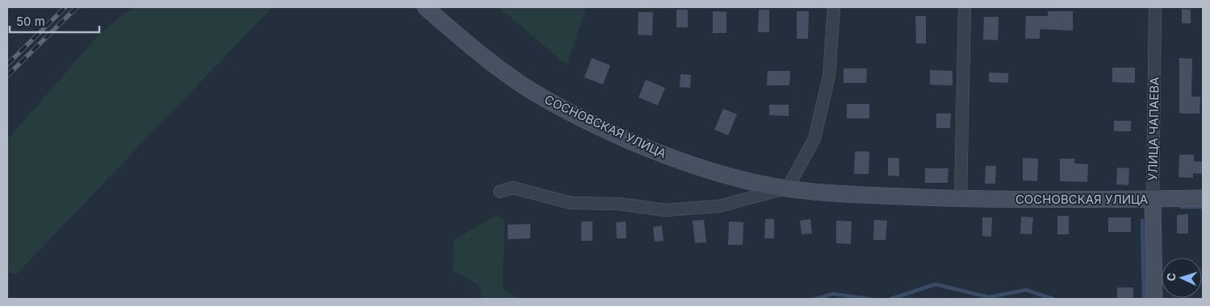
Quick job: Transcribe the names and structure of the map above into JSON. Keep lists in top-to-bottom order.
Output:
{
  "streets": {
    "main road": ["СОСНОВСКАЯ УЛИЦА", "УЛИЦА ЧАПАЕВА"]
  },
  "crossings": [
    ["СОСНОВСКАЯ УЛИЦА", "УЛИЦА ЧАПАЕВА"]
  ],
  "scale_bar": "50 m",
  "north": "left"
}
